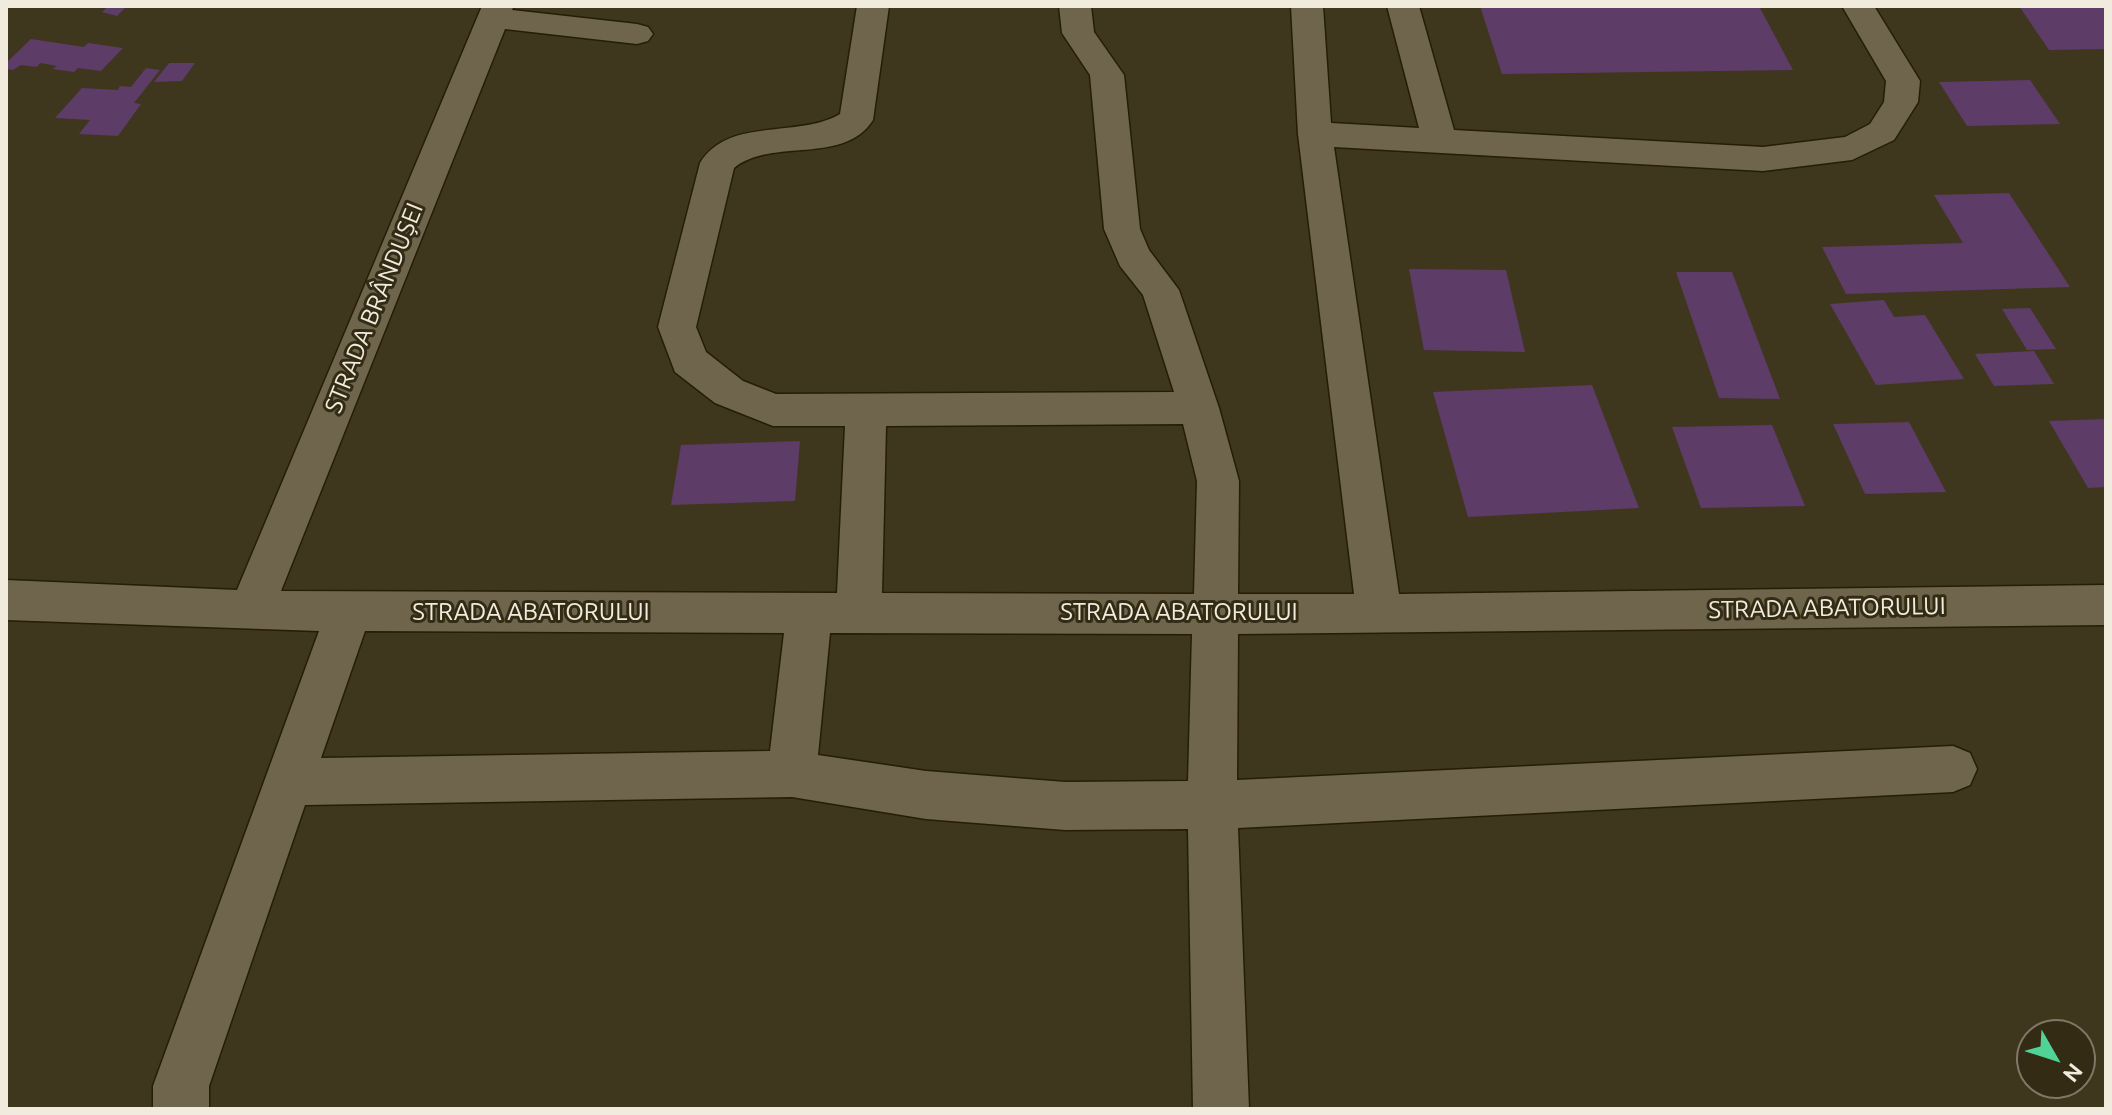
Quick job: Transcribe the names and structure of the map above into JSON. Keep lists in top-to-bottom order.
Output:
{
  "streets": {
    "street": ["STRADA BRÂNDUȘEI", "STRADA ABATORULUI"]
  },
  "crossings": [
    ["STRADA BRÂNDUȘEI", "STRADA ABATORULUI"]
  ],
  "north": "bottom right"
}
